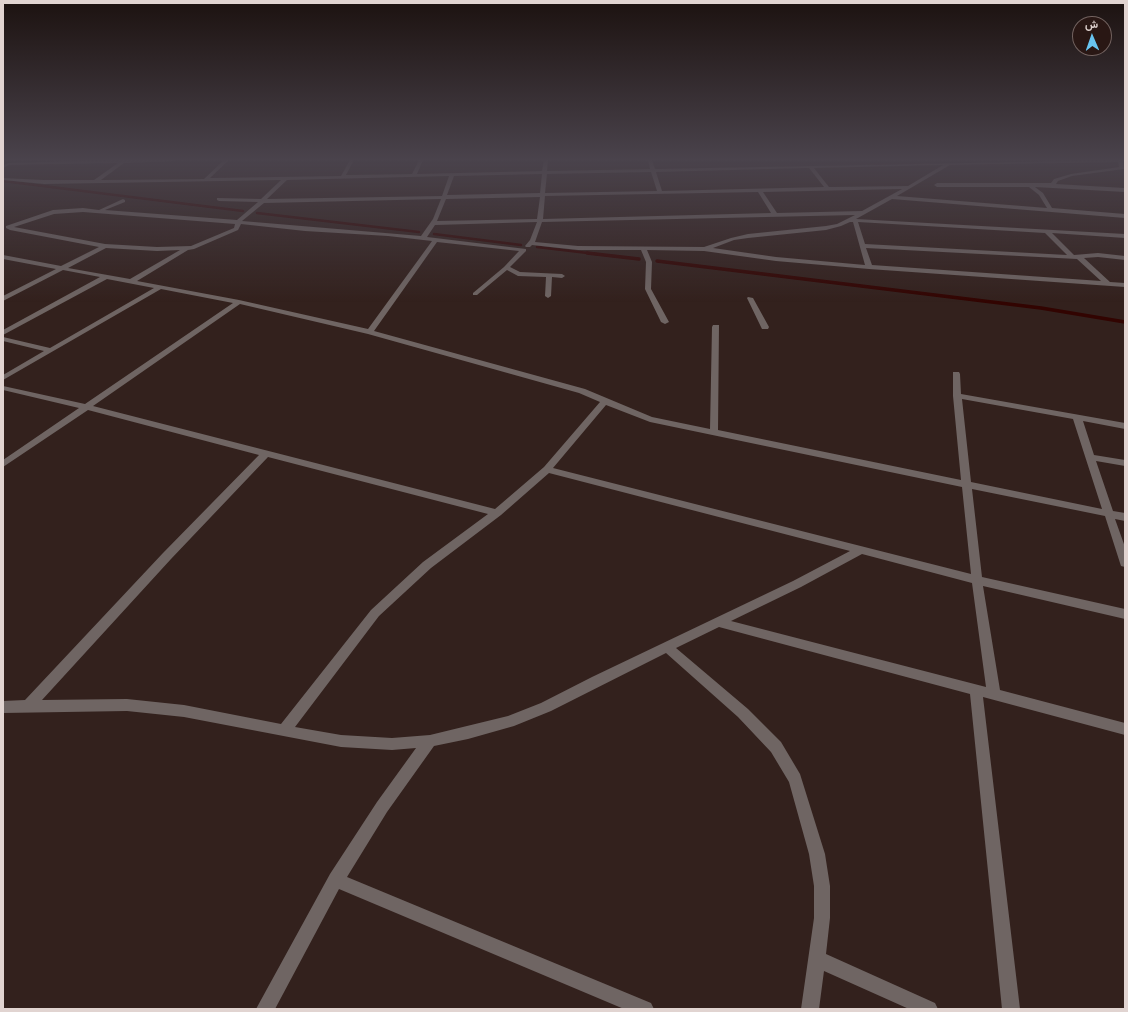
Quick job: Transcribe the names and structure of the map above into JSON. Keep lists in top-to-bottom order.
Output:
{
  "north": "top"
}
